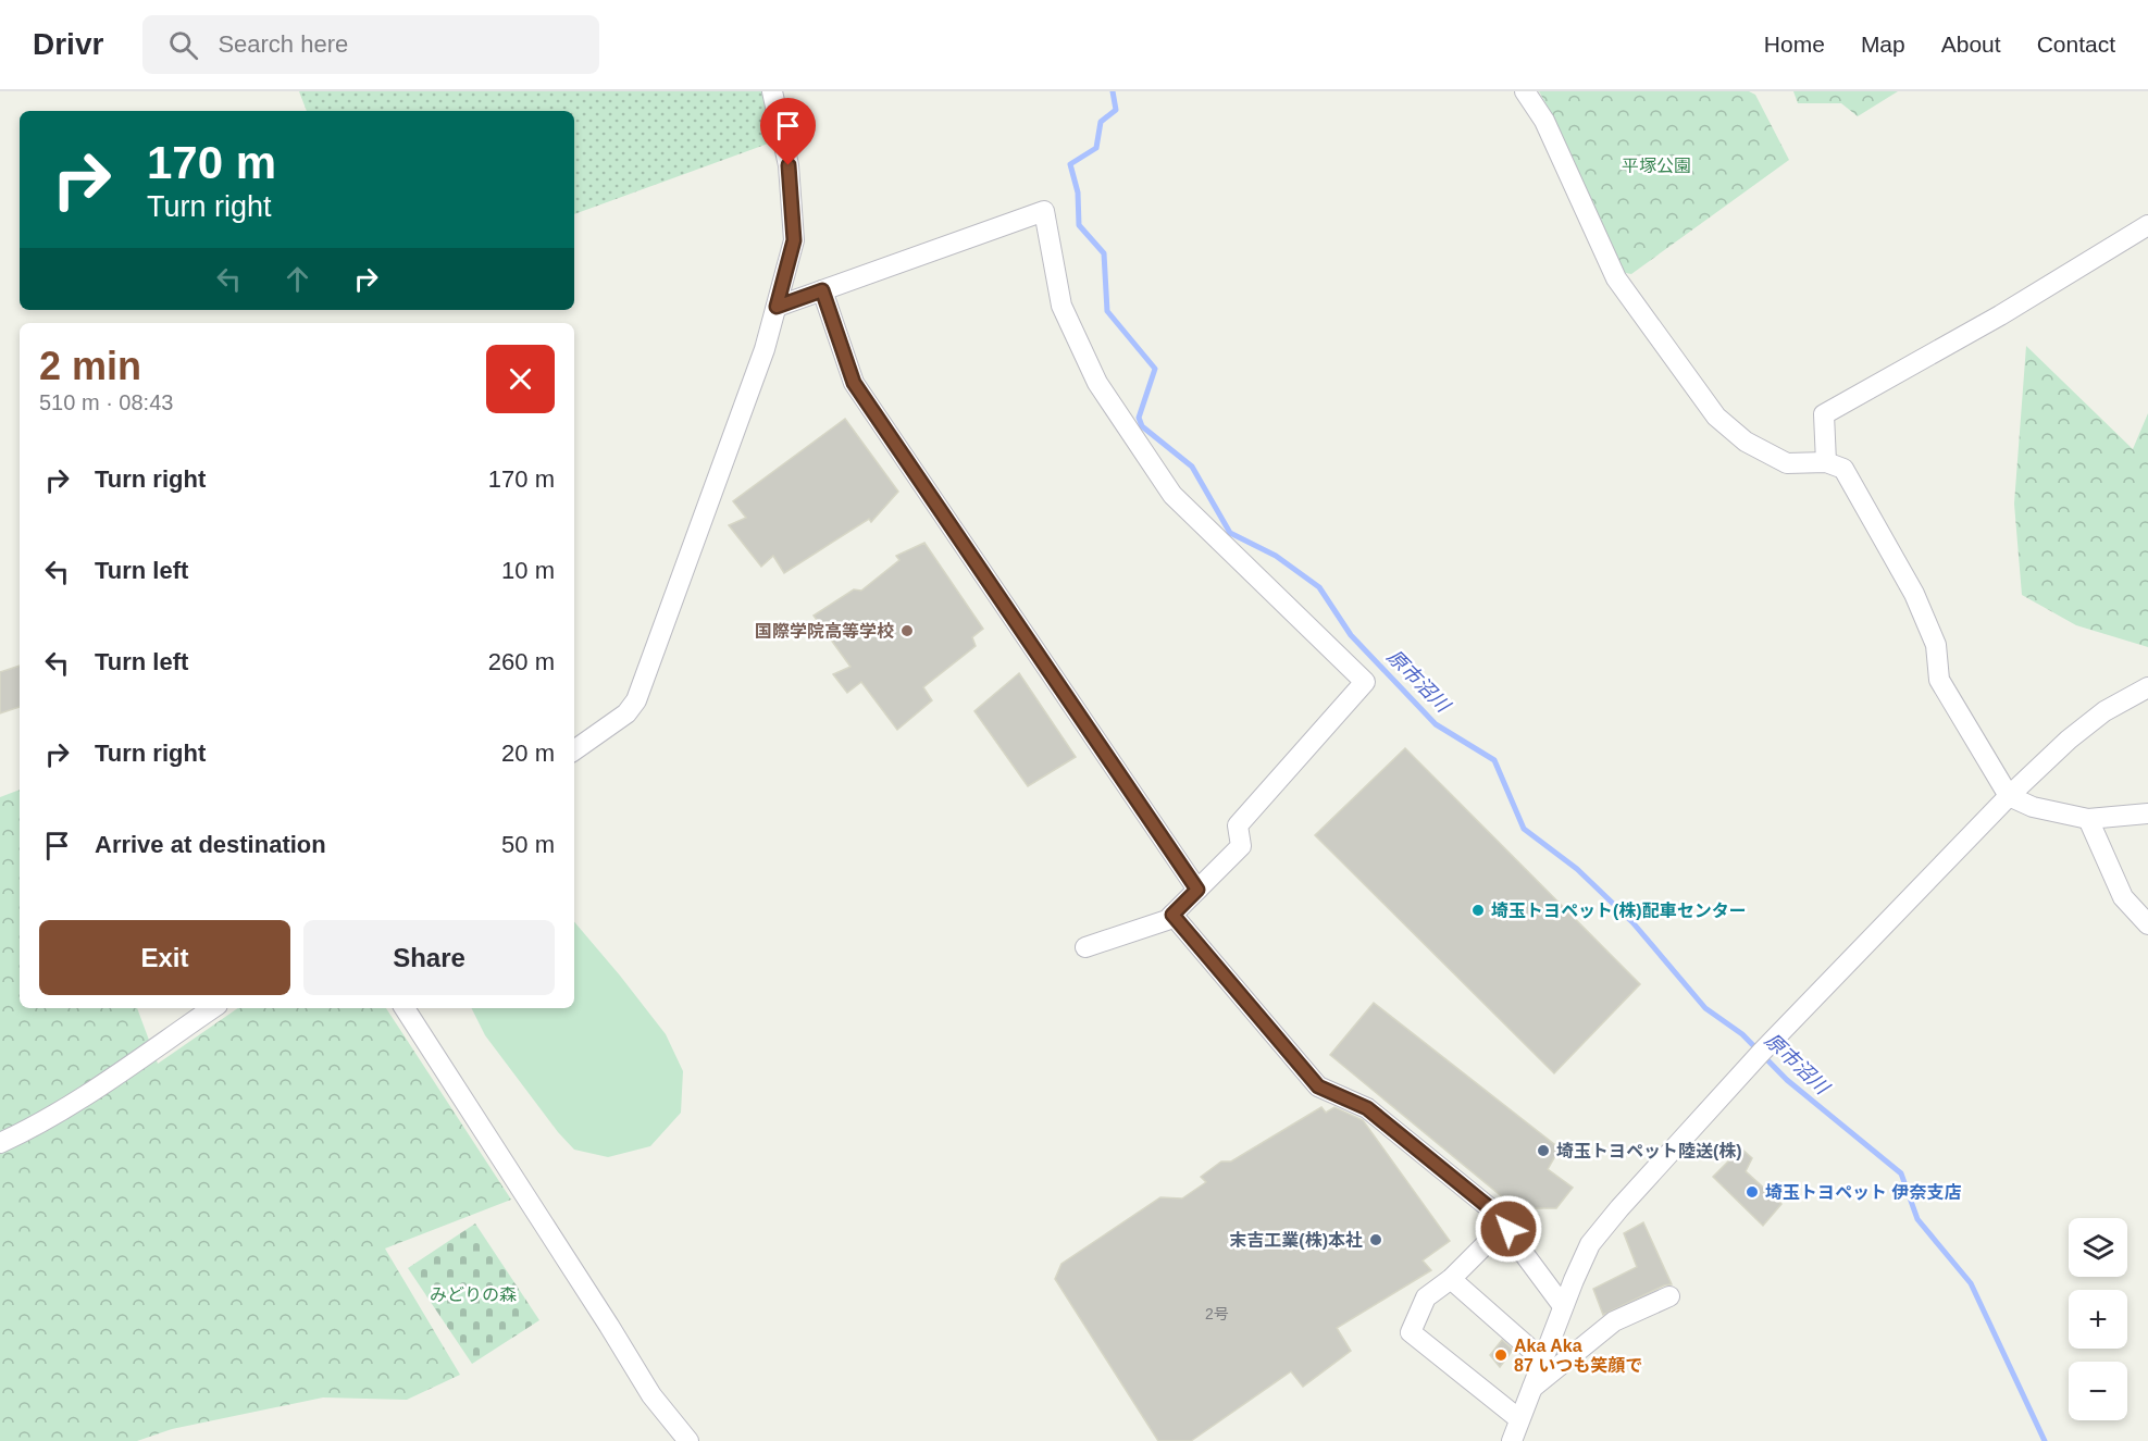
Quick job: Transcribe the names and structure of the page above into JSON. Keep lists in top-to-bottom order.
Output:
{
  "water": ["原市沼川"],
  "parks": ["平塚公園", "みどりの森"],
  "places": [
    "国際学院高等学校",
    "埼玉トヨペット(株)配車センター",
    "埼玉トヨペット陸送(株)",
    "埼玉トヨペット 伊奈支店",
    "末吉工業(株)本社",
    "Aka Aka 87 いつも笑顔で"
  ],
  "house_numbers": ["2号"],
  "page": {
    "header": "Drivr",
    "search": "Search here",
    "nav": [
      "Home",
      "Map",
      "About",
      "Contact"
    ],
    "turn": ["170 m", "Turn right"],
    "heading": ["2 min", "510 m · 08:43"],
    "list": [
      {
        "name": "Turn right",
        "value": "170 m"
      },
      {
        "name": "Turn left",
        "value": "10 m"
      },
      {
        "name": "Turn left",
        "value": "260 m"
      },
      {
        "name": "Turn right",
        "value": "20 m"
      },
      {
        "name": "Arrive at destination",
        "value": "50 m"
      }
    ],
    "buttons": ["Exit", "Share"],
    "map_buttons": ["+", "−"]
  }
}
